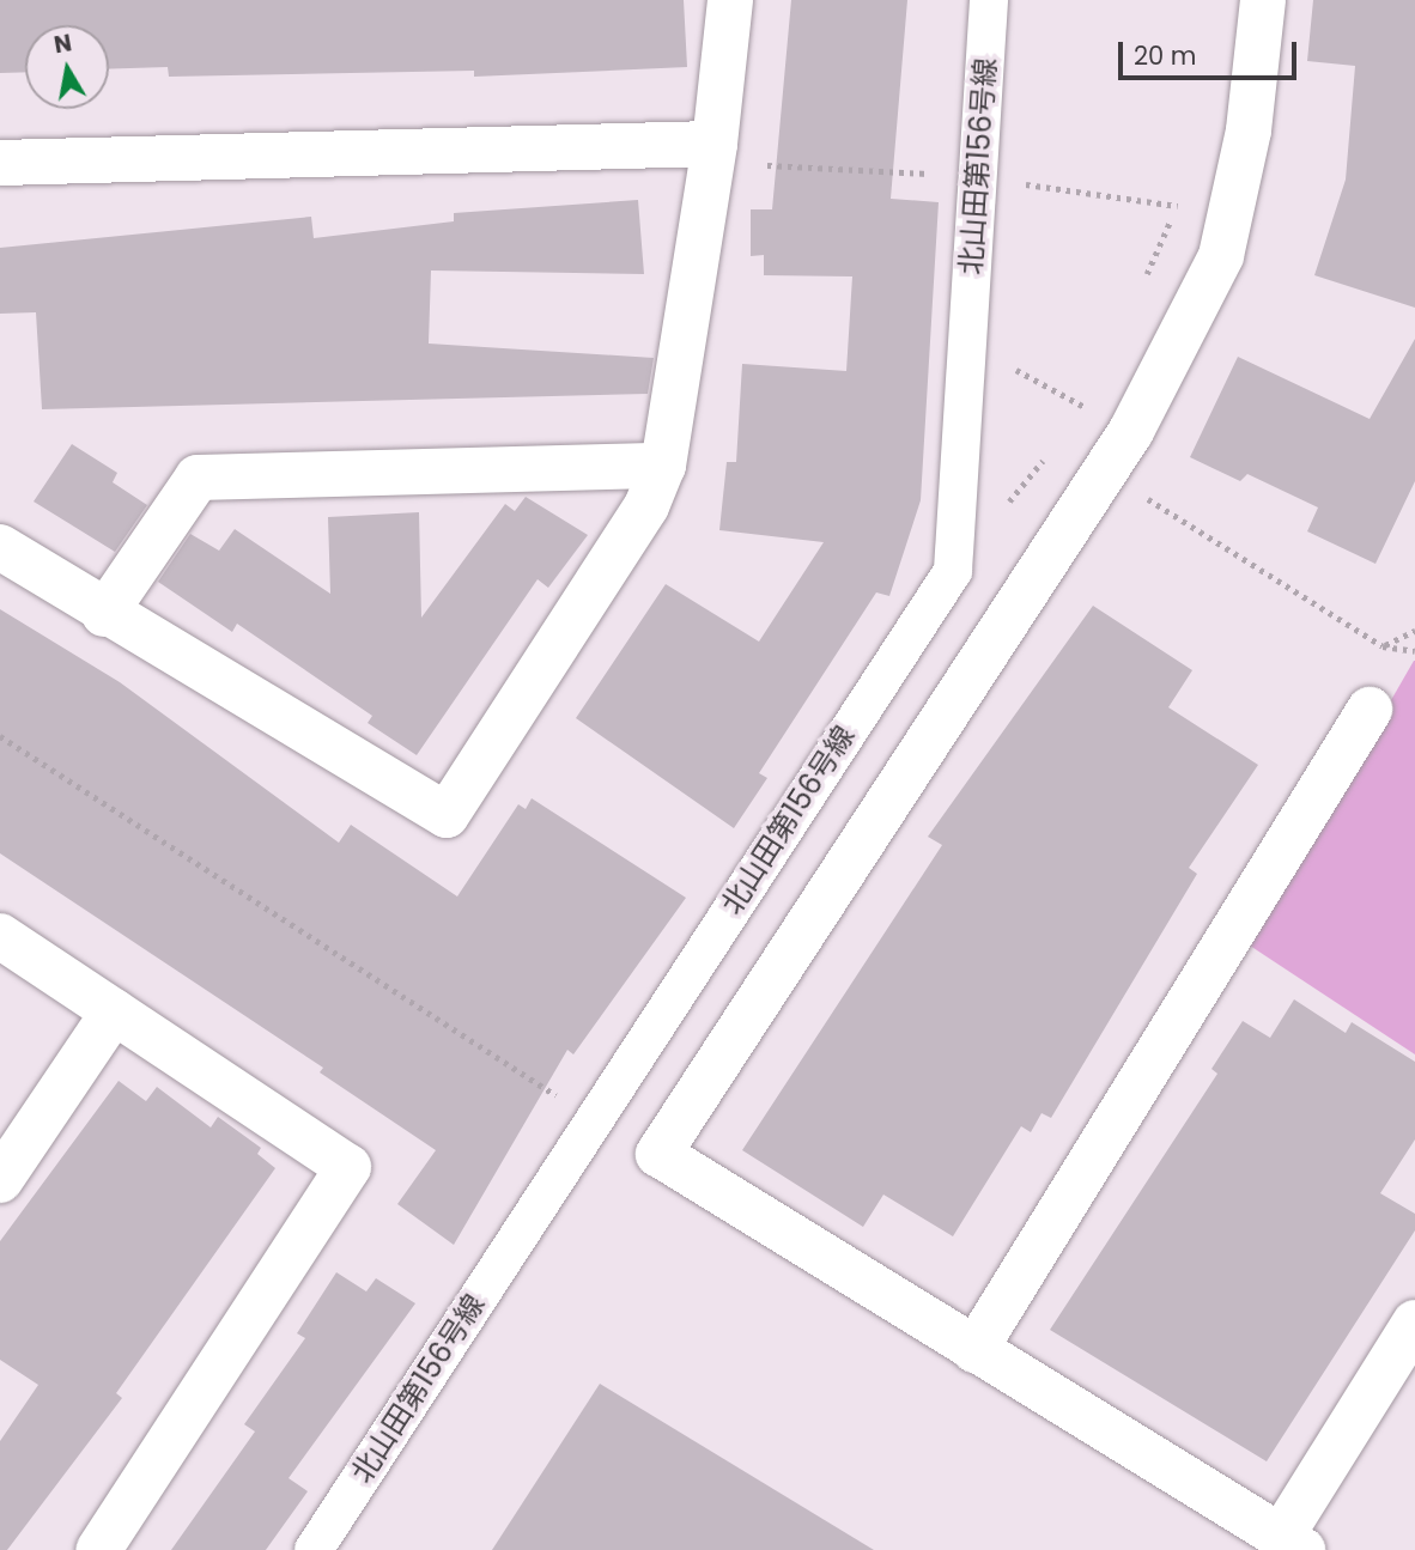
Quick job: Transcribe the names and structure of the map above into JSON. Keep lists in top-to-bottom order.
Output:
{
  "streets": {
    "street": ["北山田第156号線"]
  },
  "scale_bar": "20 m",
  "north": "top"
}
